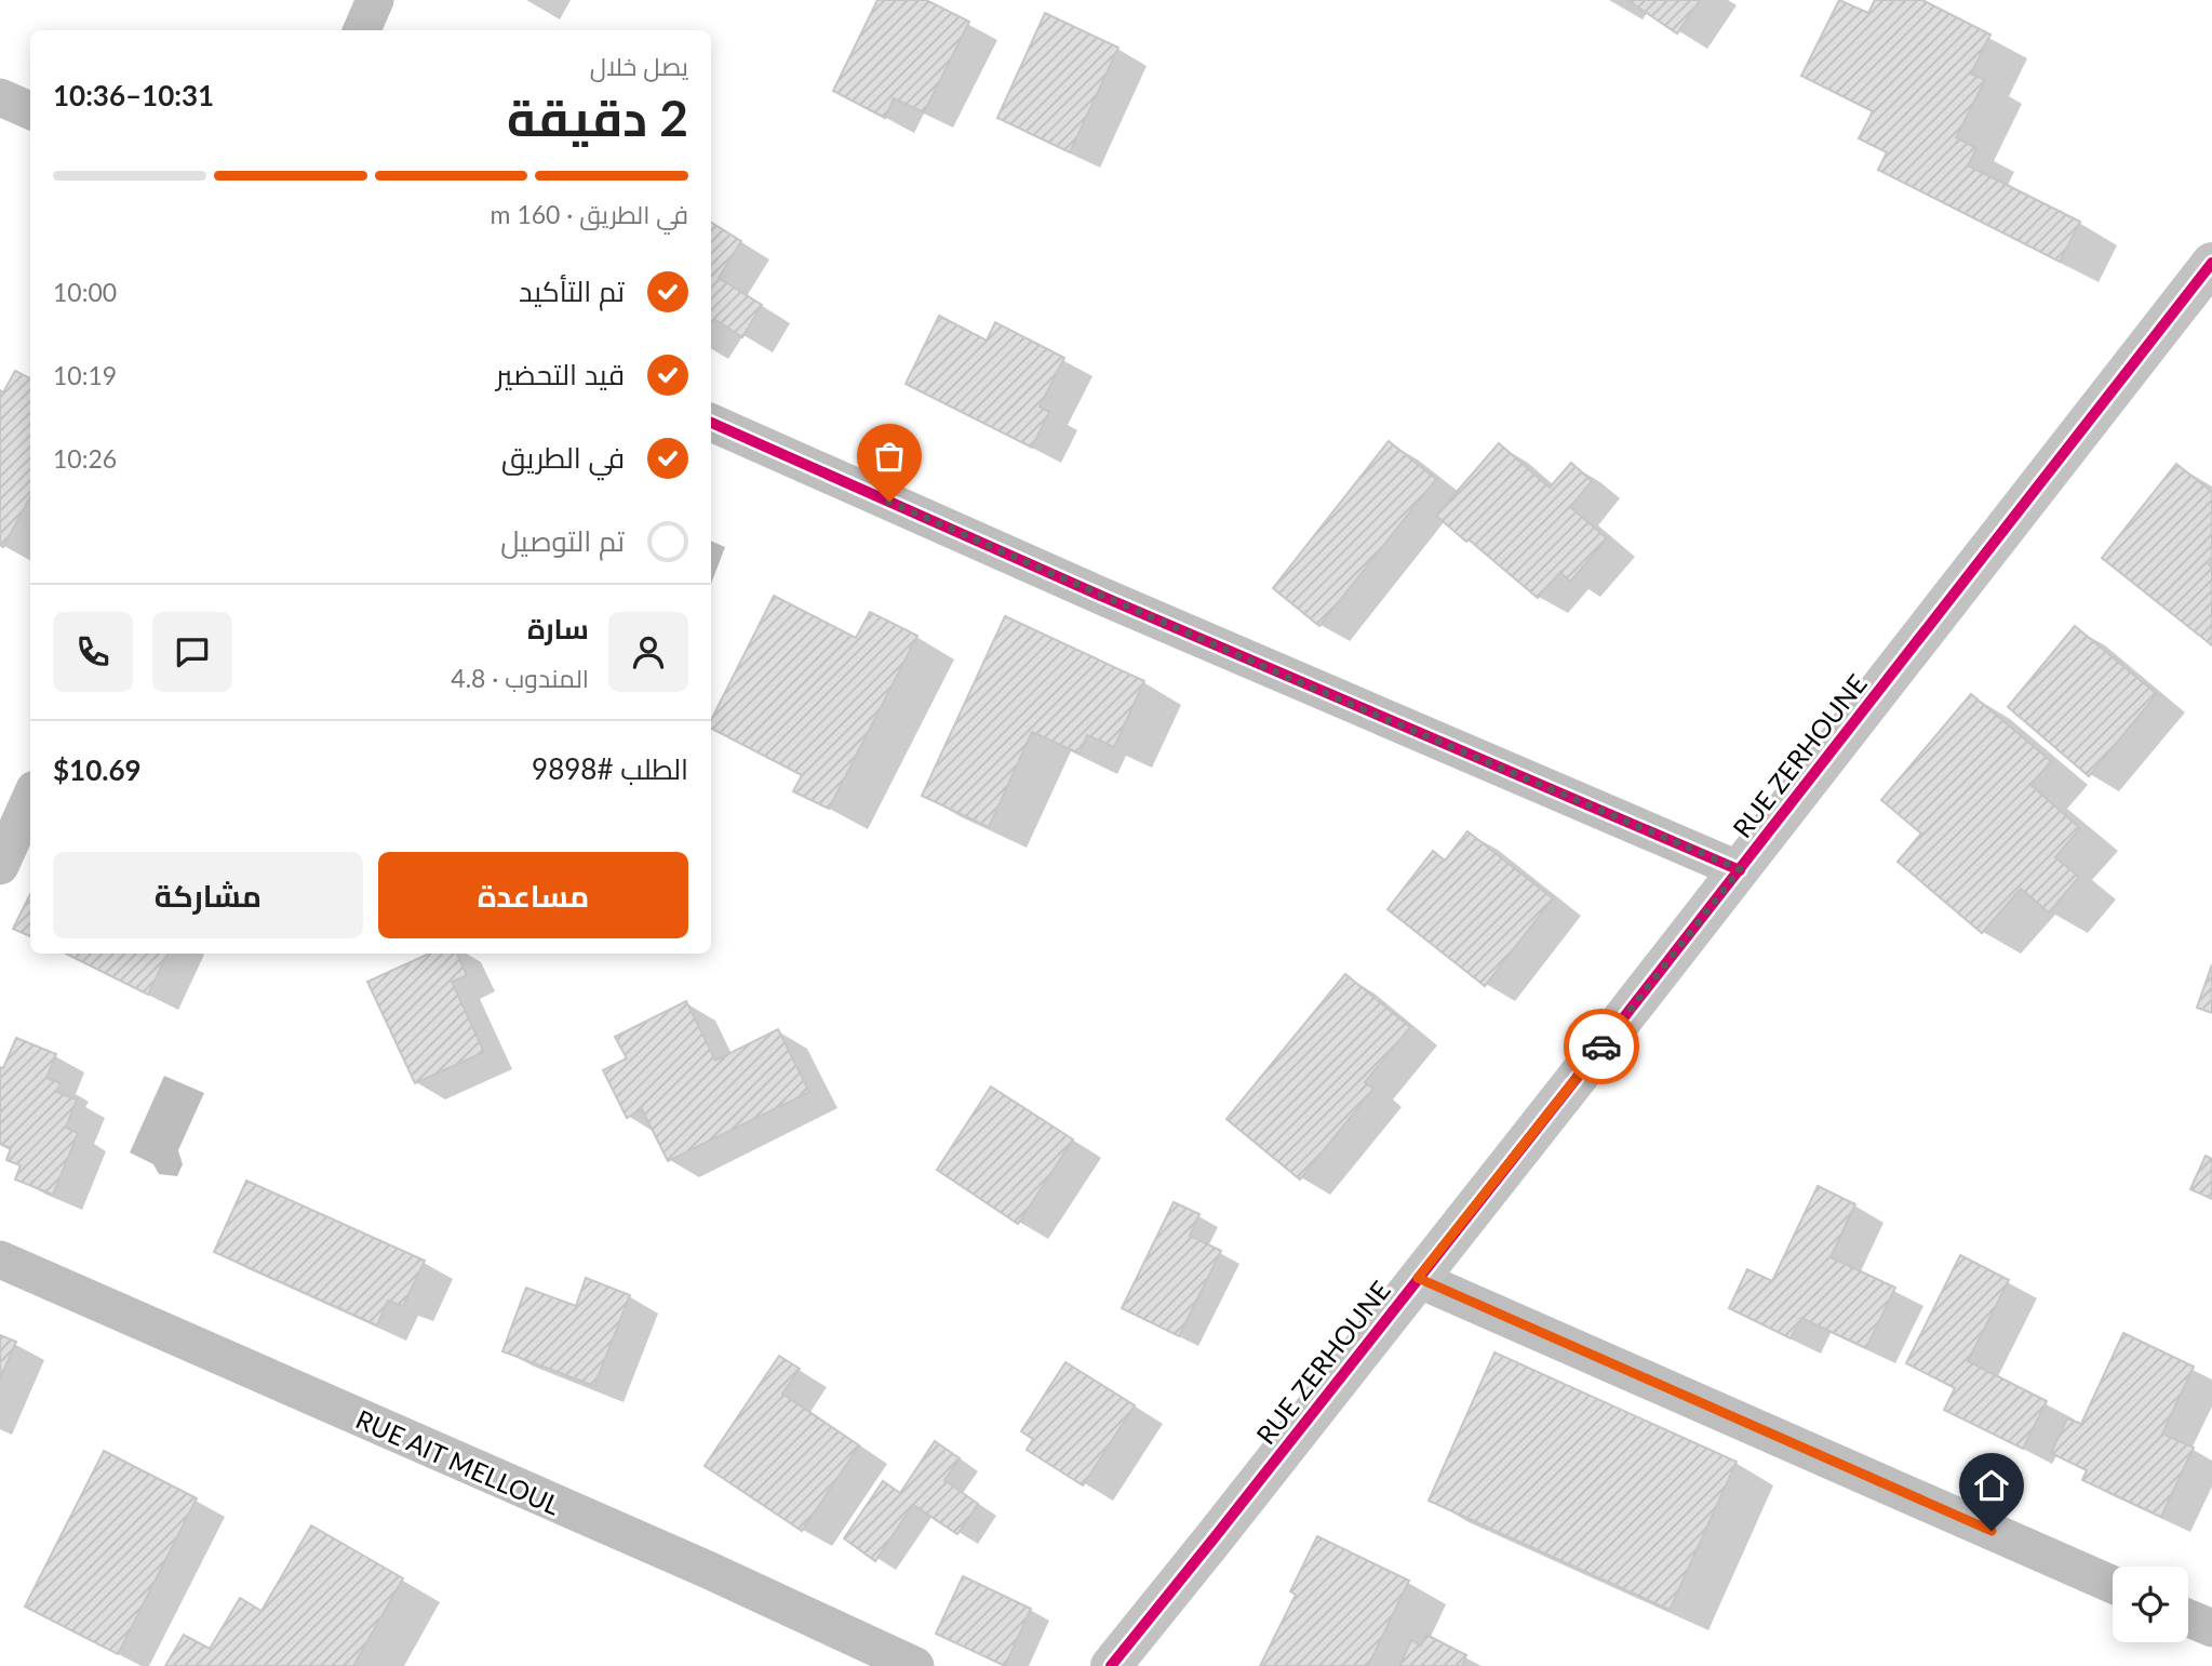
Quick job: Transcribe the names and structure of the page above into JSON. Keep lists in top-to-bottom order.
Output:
{
  "streets": {
    "street": ["RUE ZERHOUNE", "RUE AIT MELLOUL"]
  },
  "page": {
    "heading": ["2 دقيقة", "يصل خلال", "10:31–10:36"],
    "panel": [
      "سارة",
      "المندوب · 4.8",
      "الطلب #9898",
      "$10.69"
    ],
    "bar": "في الطريق · 160 m",
    "list": [
      ["تم التأكيد", "10:00"],
      ["قيد التحضير", "10:19"],
      ["في الطريق", "10:26"],
      "تم التوصيل"
    ],
    "buttons": ["مساعدة", "مشاركة"]
  }
}
